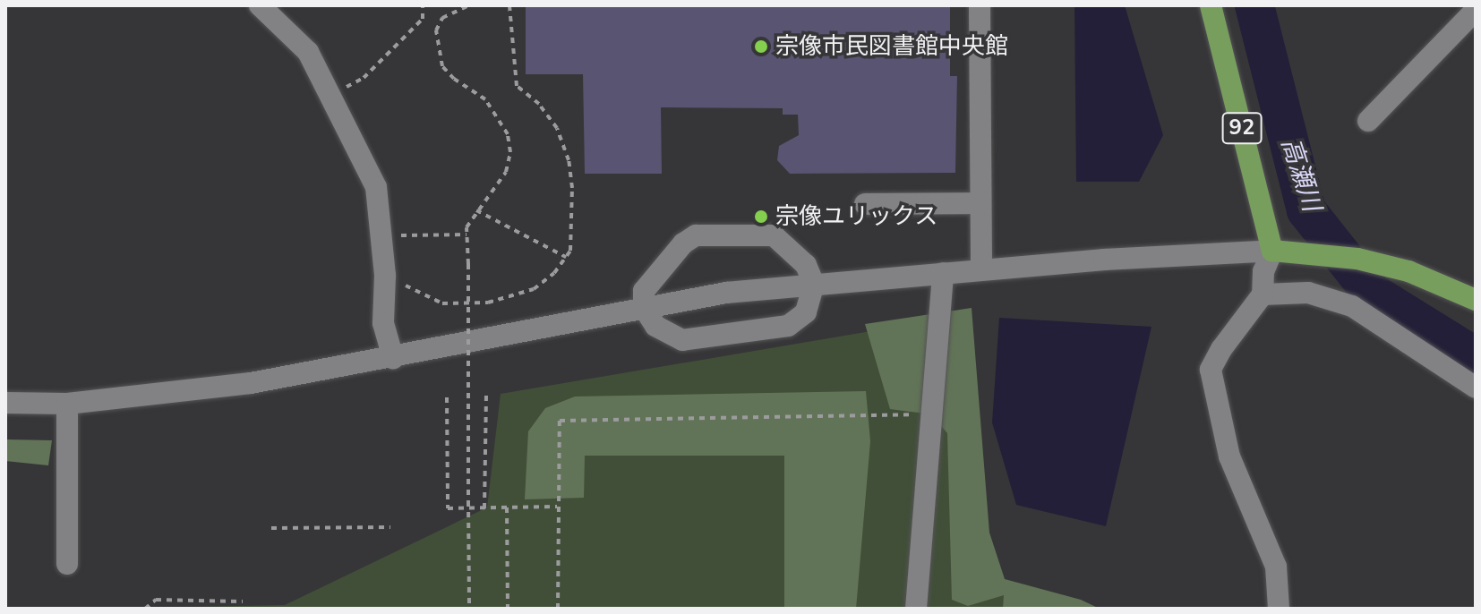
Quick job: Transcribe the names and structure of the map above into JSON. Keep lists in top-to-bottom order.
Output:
{
  "streets": {
    "main road": ["92"]
  },
  "water": ["高瀬川"],
  "places": ["宗像市民図書館中央館", "宗像ユリックス"]
}
